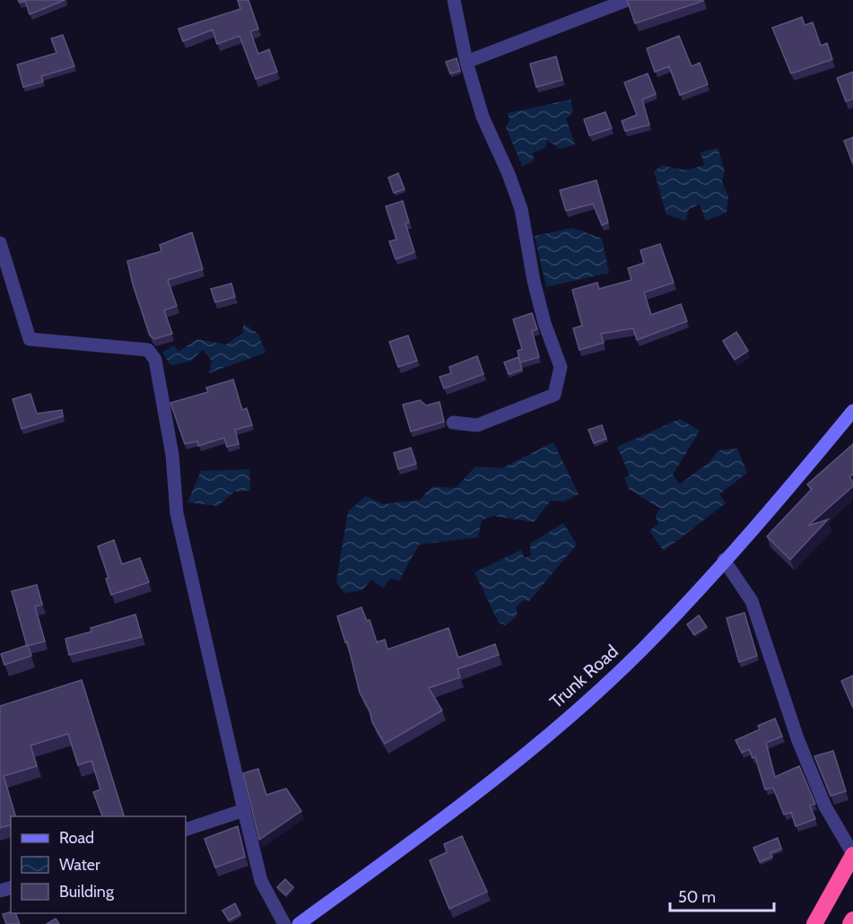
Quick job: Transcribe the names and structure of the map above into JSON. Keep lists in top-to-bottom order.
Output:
{
  "streets": {
    "main road": ["Trunk Road"]
  },
  "legend": ["Road", "Water", "Building"],
  "scale_bar": "50 m"
}
